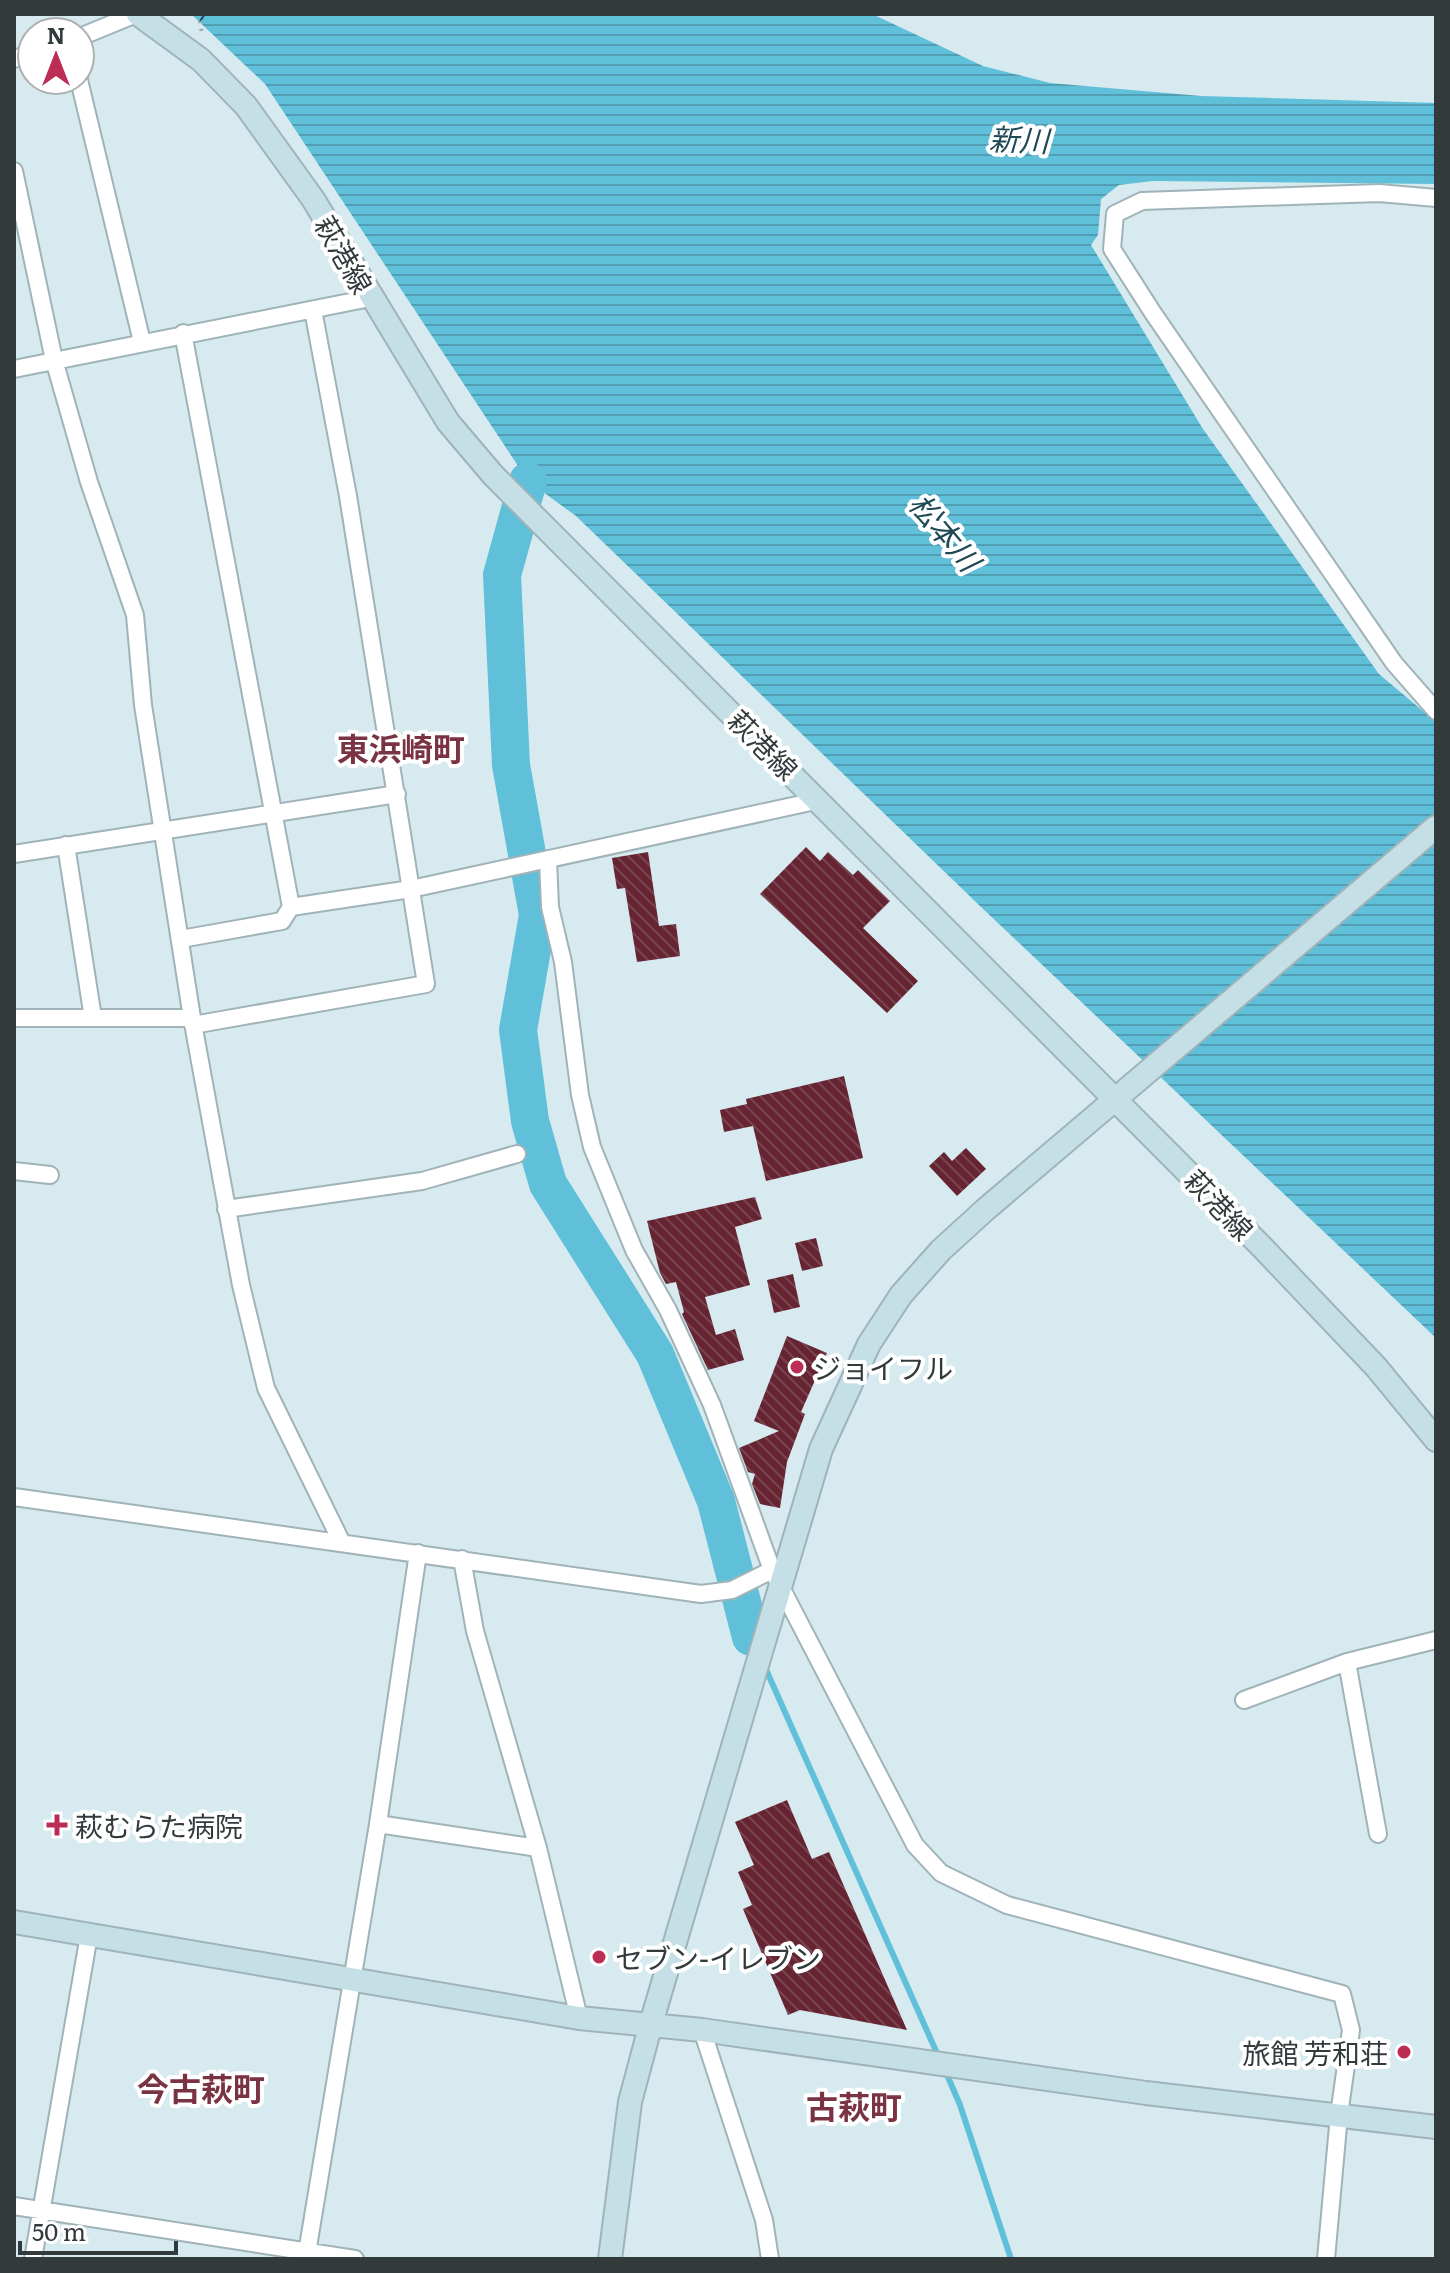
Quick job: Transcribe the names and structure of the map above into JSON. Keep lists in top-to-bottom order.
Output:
{
  "streets": {
    "street": ["萩港線"]
  },
  "districts": ["東浜崎町", "今古萩町", "古萩町"],
  "water": ["新川", "松本川"],
  "places": {
    "other": ["ジョイフル", "セブン-イレブン", "旅館 芳和荘"],
    "health": ["萩むらた病院"]
  },
  "scale_bar": "50 m",
  "north": "top"
}
